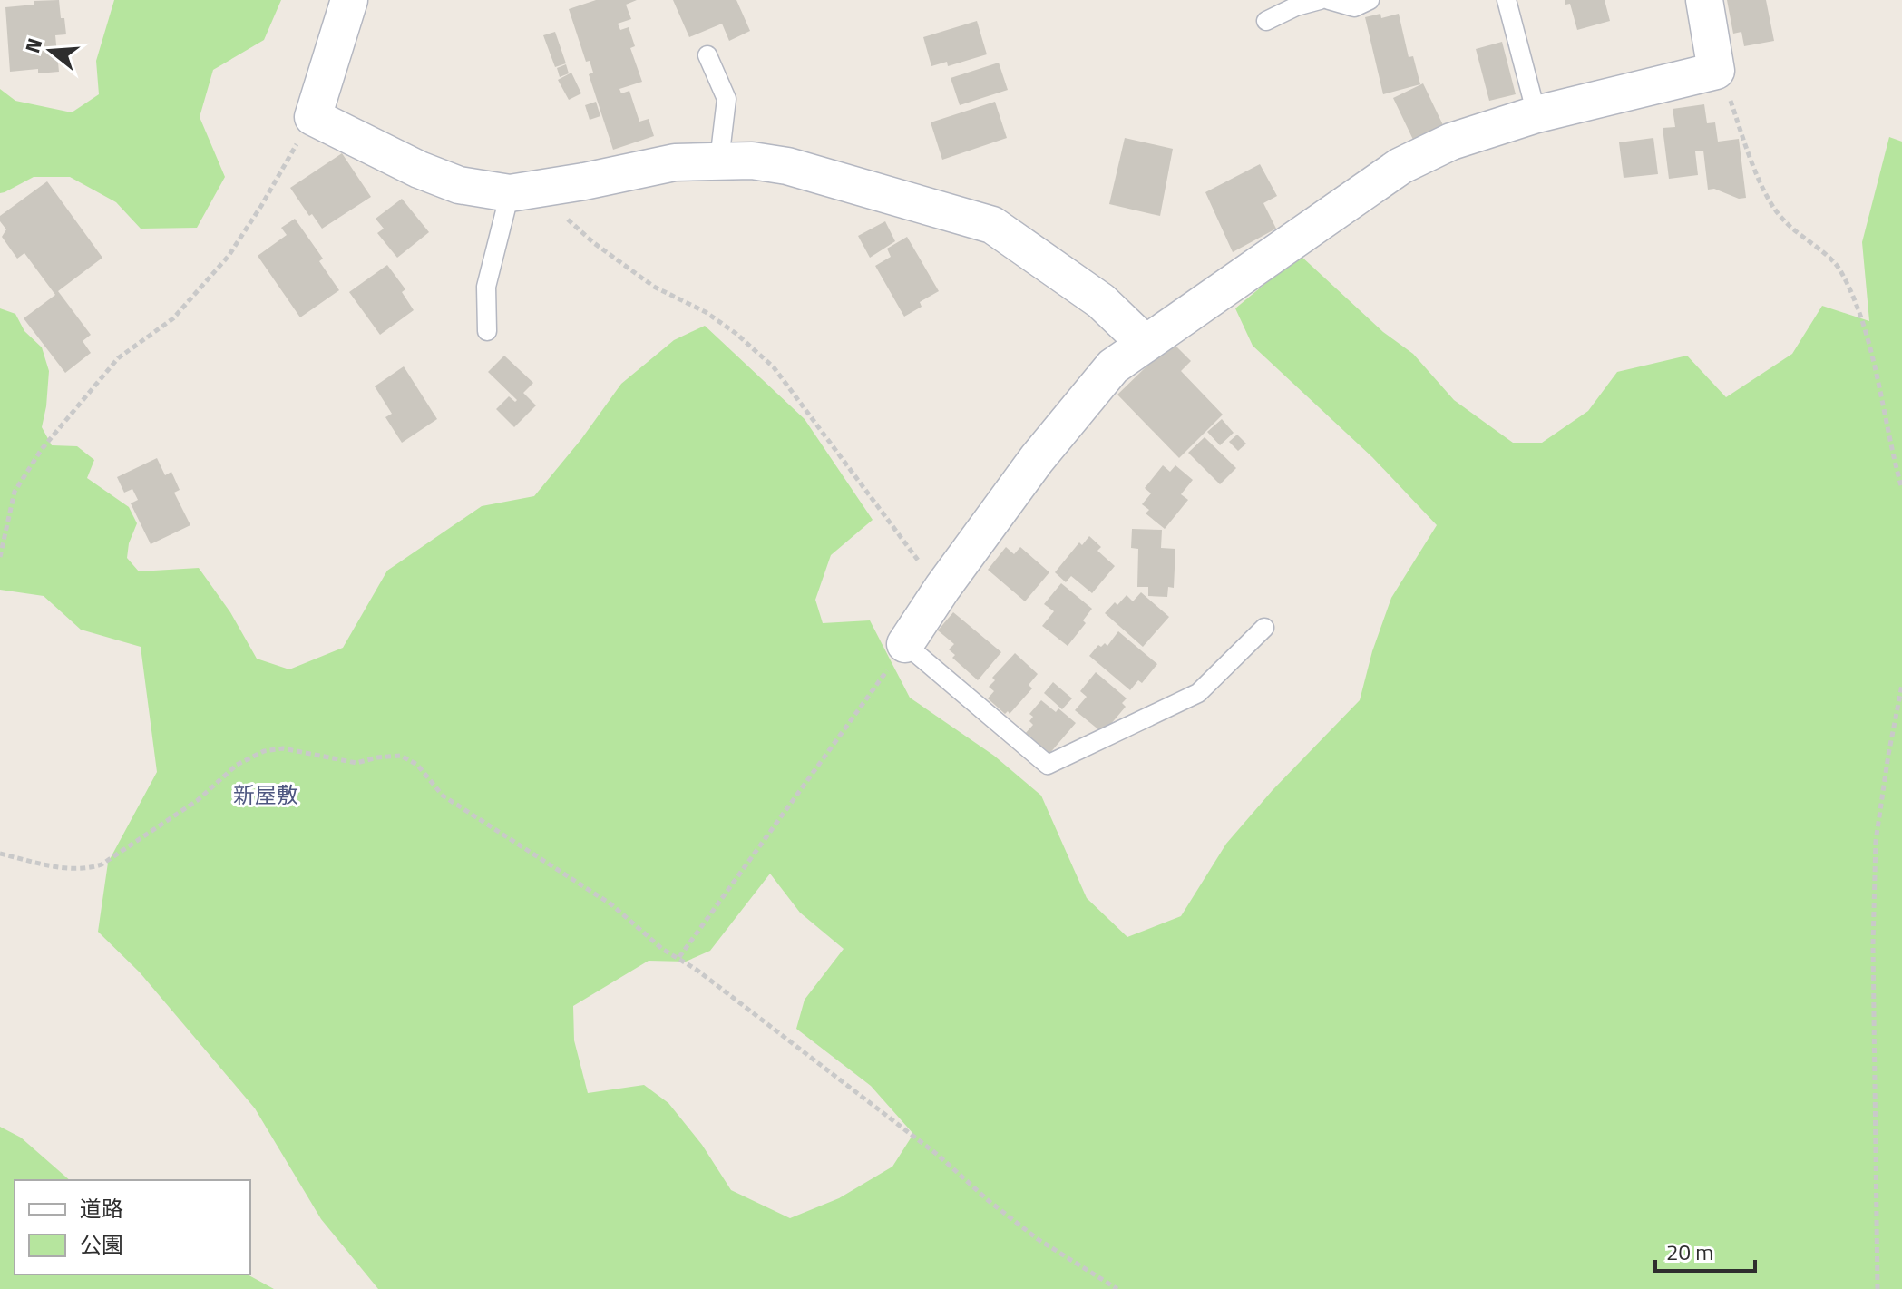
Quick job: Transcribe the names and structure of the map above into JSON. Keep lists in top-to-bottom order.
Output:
{
  "districts": ["新屋敷"],
  "legend": ["道路", "公園"],
  "scale_bar": "20 m",
  "north": "left"
}
